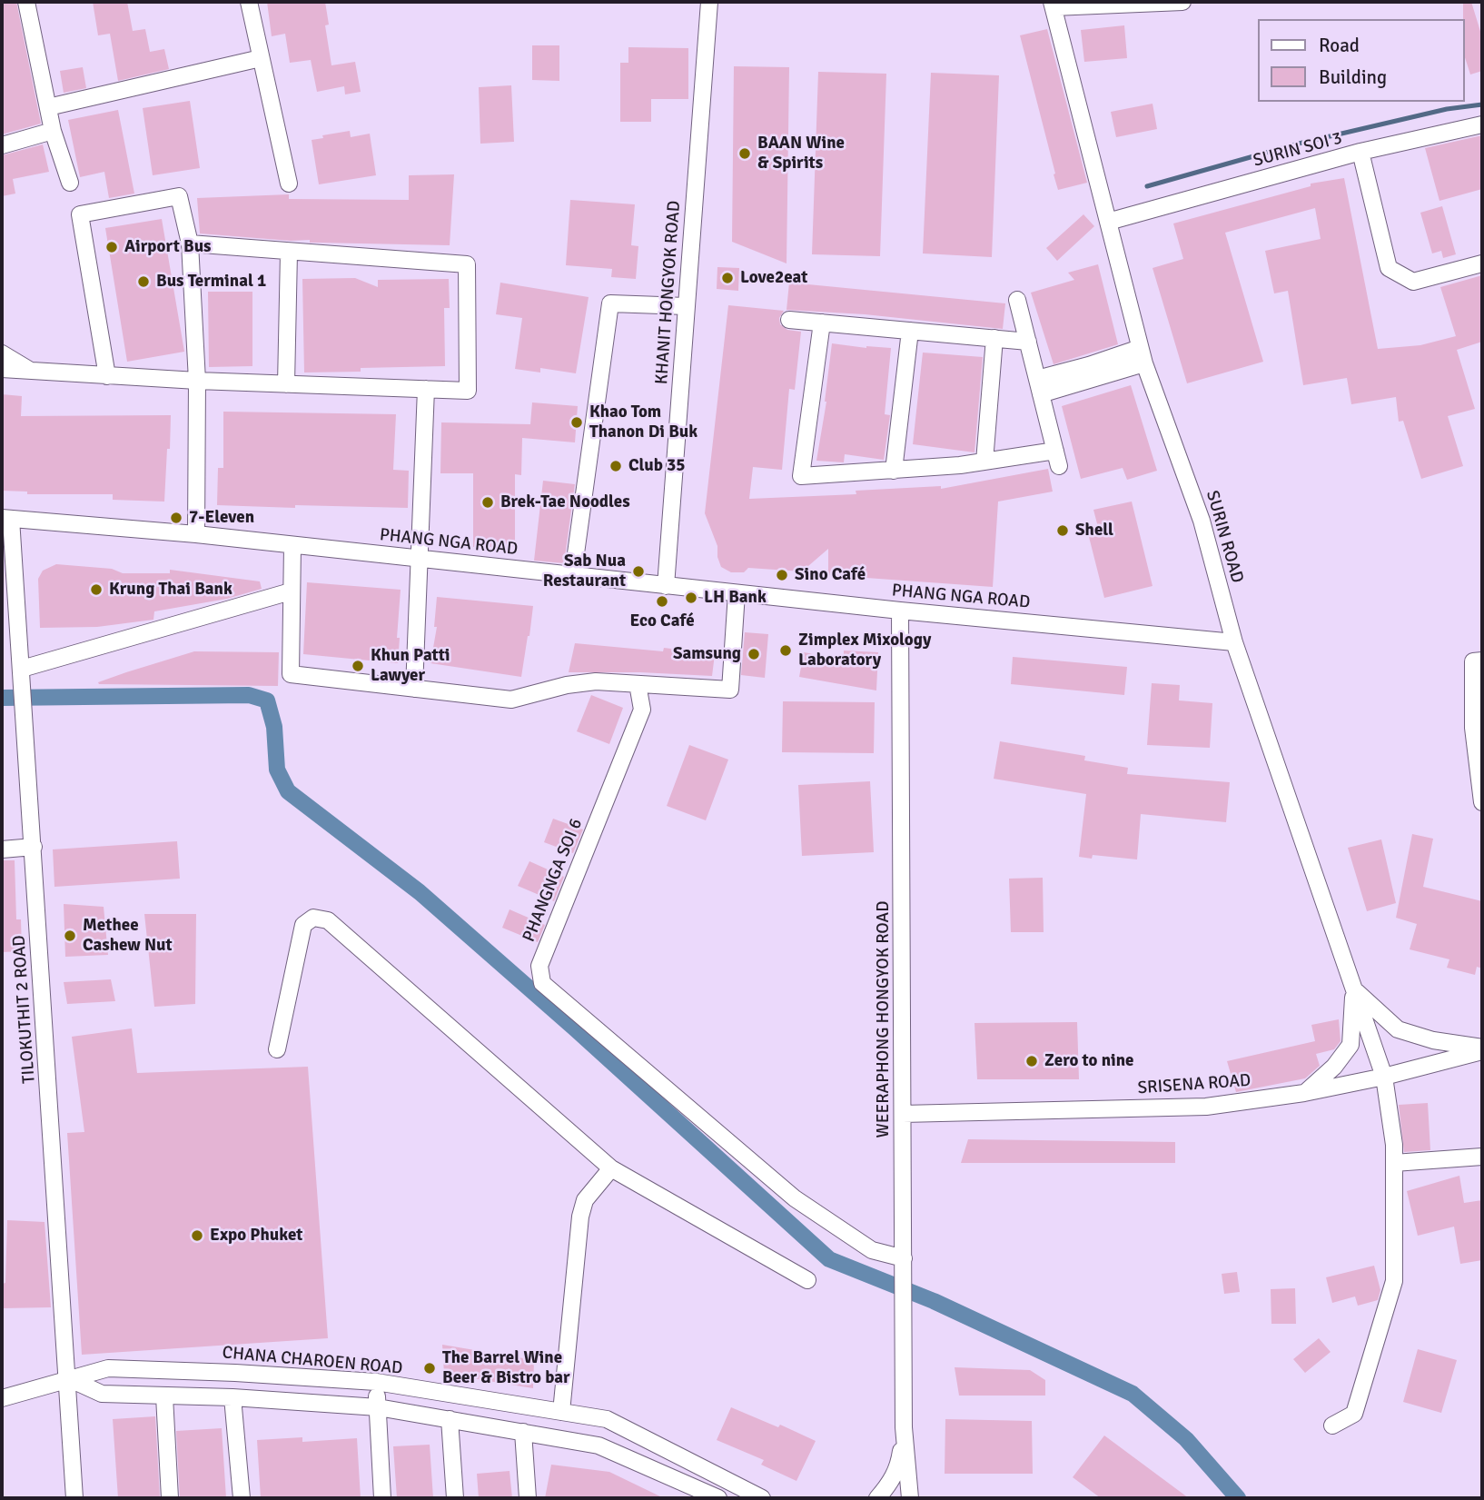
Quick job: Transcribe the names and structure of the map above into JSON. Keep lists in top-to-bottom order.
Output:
{
  "streets": {
    "street": [
      "SURIN SOI 3",
      "KHANIT HONGYOK ROAD",
      "SURIN ROAD",
      "PHANG NGA ROAD",
      "PHANGNGA SOI 6",
      "TILOKUTHIT 2 ROAD",
      "WEERAPHONG HONGYOK ROAD",
      "SRISENA ROAD",
      "CHANA CHAROEN ROAD"
    ]
  },
  "crossings": [
    ["SURIN SOI 3", "SURIN ROAD"],
    ["KHANIT HONGYOK ROAD", "PHANG NGA ROAD"],
    ["SURIN ROAD", "PHANG NGA ROAD"],
    ["SURIN ROAD", "SRISENA ROAD"],
    ["PHANG NGA ROAD", "TILOKUTHIT 2 ROAD"],
    ["PHANG NGA ROAD", "WEERAPHONG HONGYOK ROAD"],
    ["PHANGNGA SOI 6", "WEERAPHONG HONGYOK ROAD"],
    ["TILOKUTHIT 2 ROAD", "CHANA CHAROEN ROAD"],
    ["WEERAPHONG HONGYOK ROAD", "SRISENA ROAD"]
  ],
  "places": [
    "BAAN Wine & Spirits",
    "Airport Bus",
    "Love2eat",
    "Bus Terminal 1",
    "Khao Tom Thanon Di Buk",
    "Club 35",
    "Brek-Tae Noodles",
    "7-Eleven",
    "Shell",
    "Sab Nua Restaurant",
    "Sino Café",
    "Krung Thai Bank",
    "LH Bank",
    "Eco Café",
    "Zimplex Mixology Laboratory",
    "Samsung",
    "Khun Patti Lawyer",
    "Methee Cashew Nut",
    "Zero to nine",
    "Expo Phuket",
    "The Barrel Wine Beer & Bistro bar"
  ],
  "legend": ["Road", "Building"]
}
